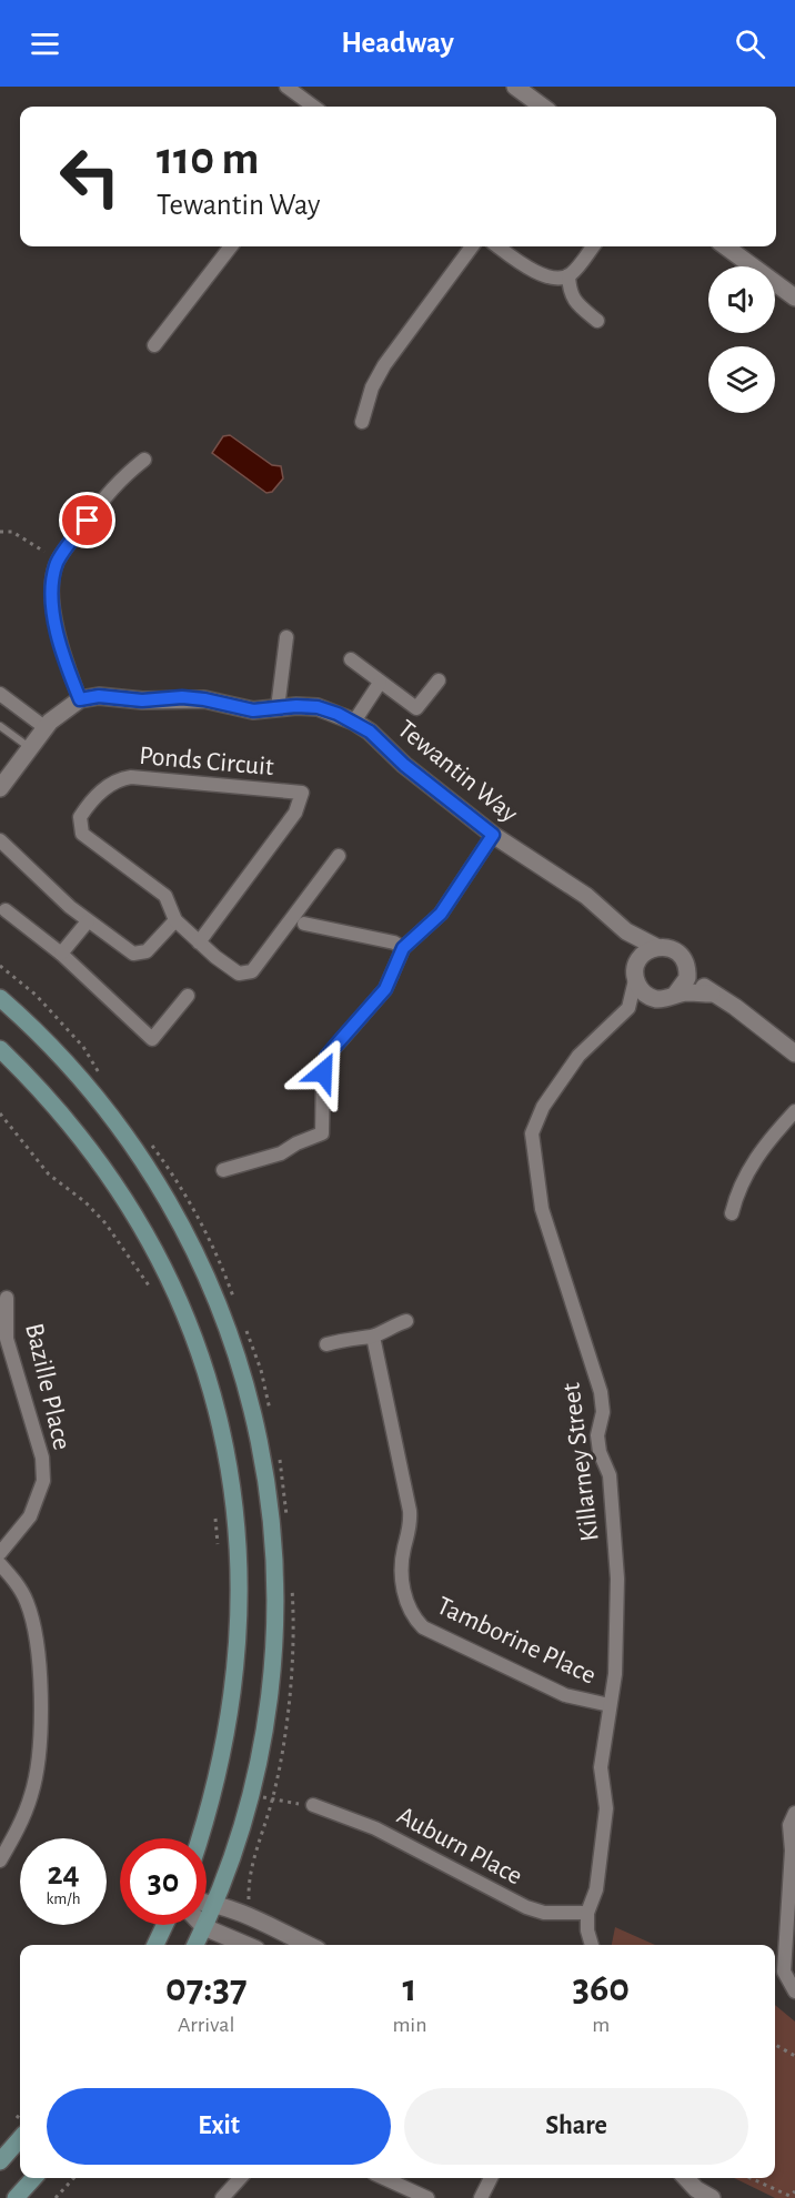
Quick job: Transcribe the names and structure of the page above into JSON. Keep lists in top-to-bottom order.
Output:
{
  "streets": {
    "street": [
      "Ponds Circuit",
      "Tewantin Way",
      "Bazille Place",
      "Killarney Street",
      "Tamborine Place",
      "Auburn Place"
    ]
  },
  "crossings": [
    ["Tewantin Way", "Killarney Street"],
    ["Killarney Street", "Tamborine Place"],
    ["Killarney Street", "Auburn Place"]
  ],
  "page": {
    "header": "Headway",
    "turn": ["110 m", "Tewantin Way"],
    "speed": "24 km/h",
    "limit": "30",
    "eta": [
      "07:37",
      "Arrival",
      "1",
      "min",
      "360",
      "m"
    ],
    "buttons": ["Exit", "Share"]
  }
}
